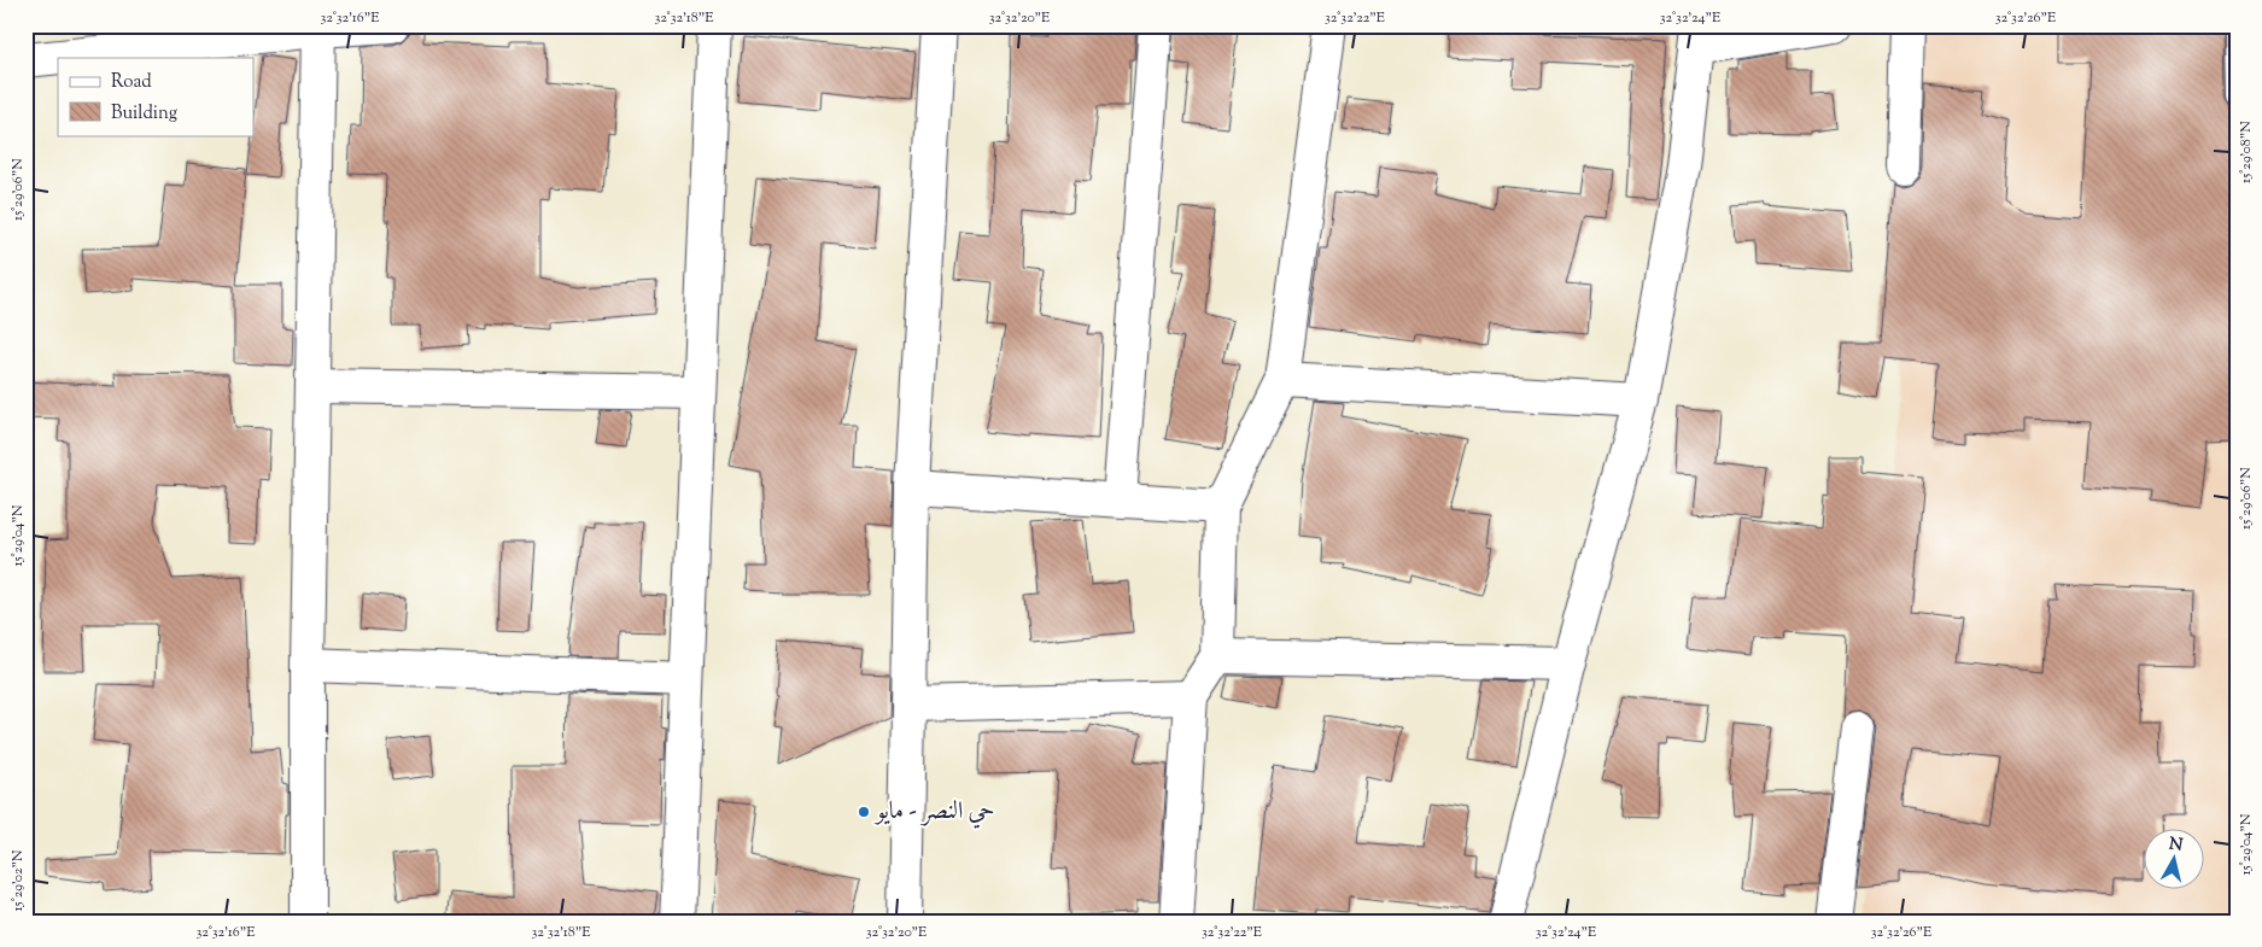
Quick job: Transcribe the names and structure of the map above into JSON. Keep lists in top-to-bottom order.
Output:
{
  "places": ["حي النصر - مايو"],
  "legend": ["Road", "Building"],
  "north": "top",
  "coordinates": [
    "32°32'16\"E",
    "32°32'18\"E",
    "32°32'20\"E",
    "32°32'22\"E",
    "32°32'24\"E",
    "32°32'26\"E",
    "15°29'08\"N",
    "15°29'06\"N",
    "15°29'04\"N",
    "15°29'02\"N"
  ]
}
